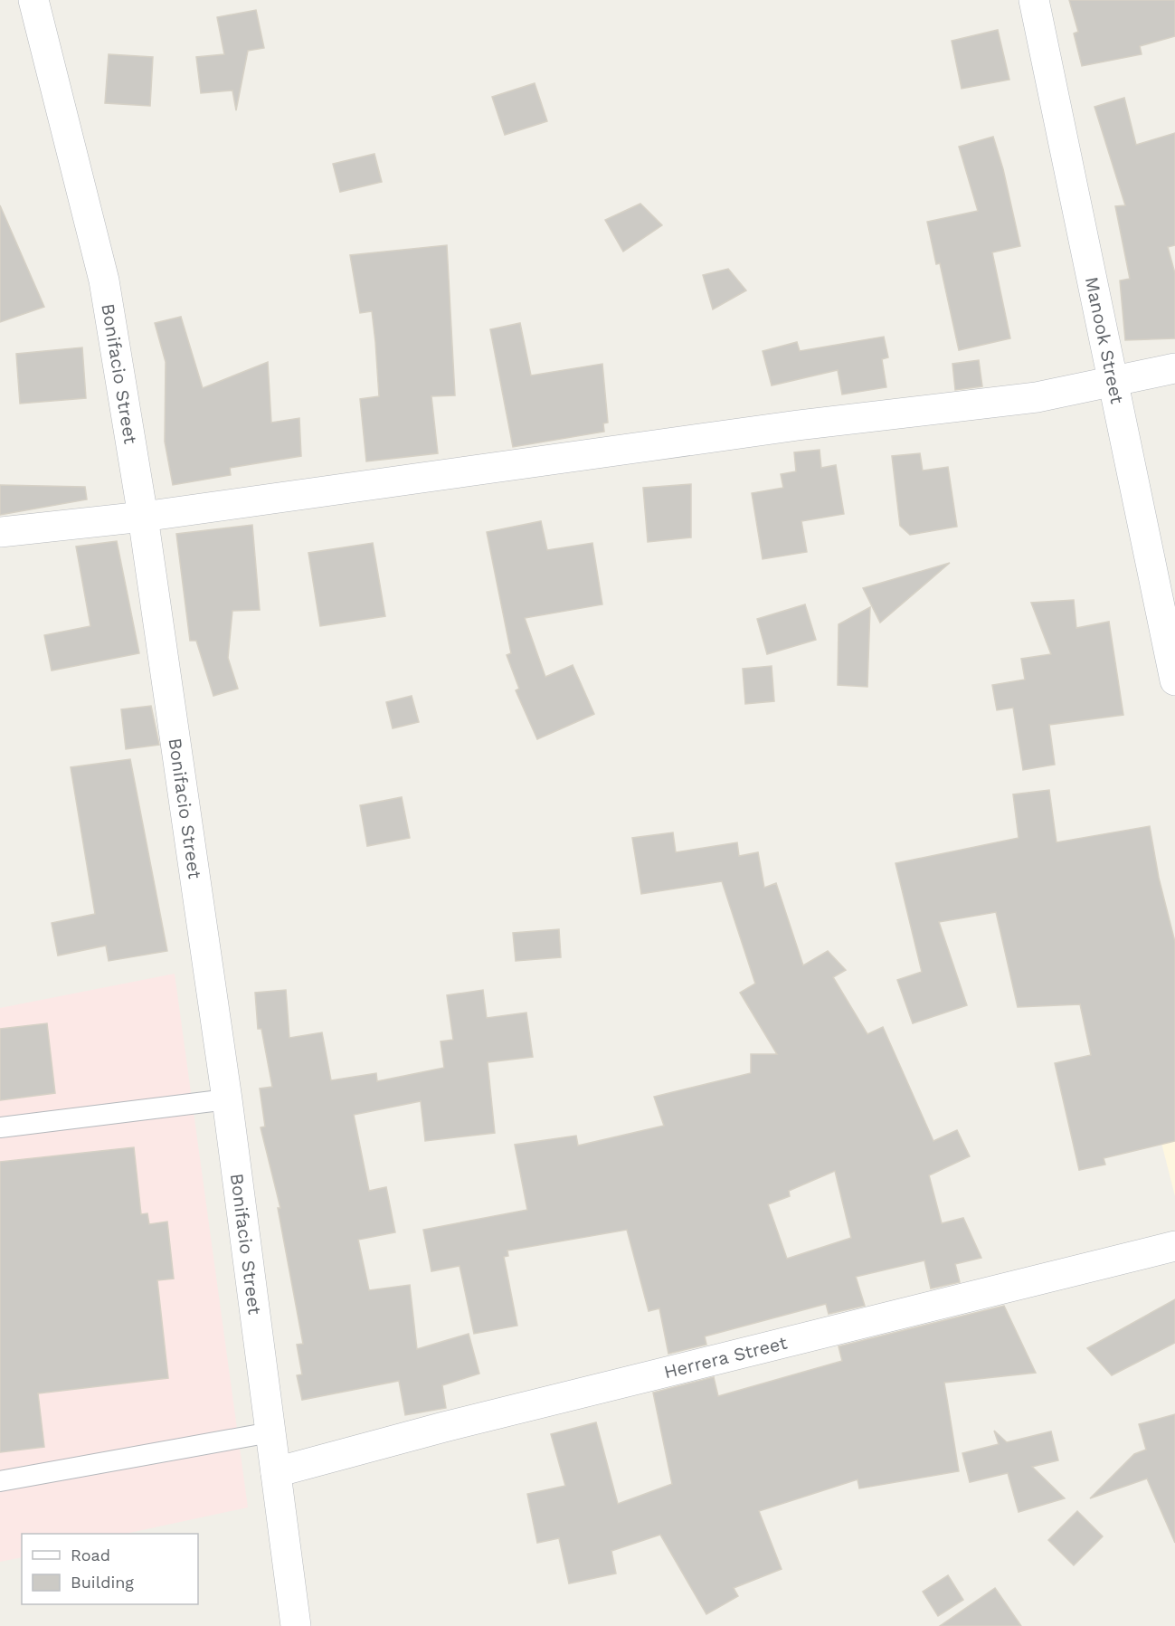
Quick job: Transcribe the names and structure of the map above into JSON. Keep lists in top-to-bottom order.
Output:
{
  "streets": {
    "street": ["Manook Street", "Bonifacio Street", "Herrera Street"]
  },
  "crossings": [
    ["Bonifacio Street", "Herrera Street"]
  ],
  "legend": ["Road", "Building"]
}
